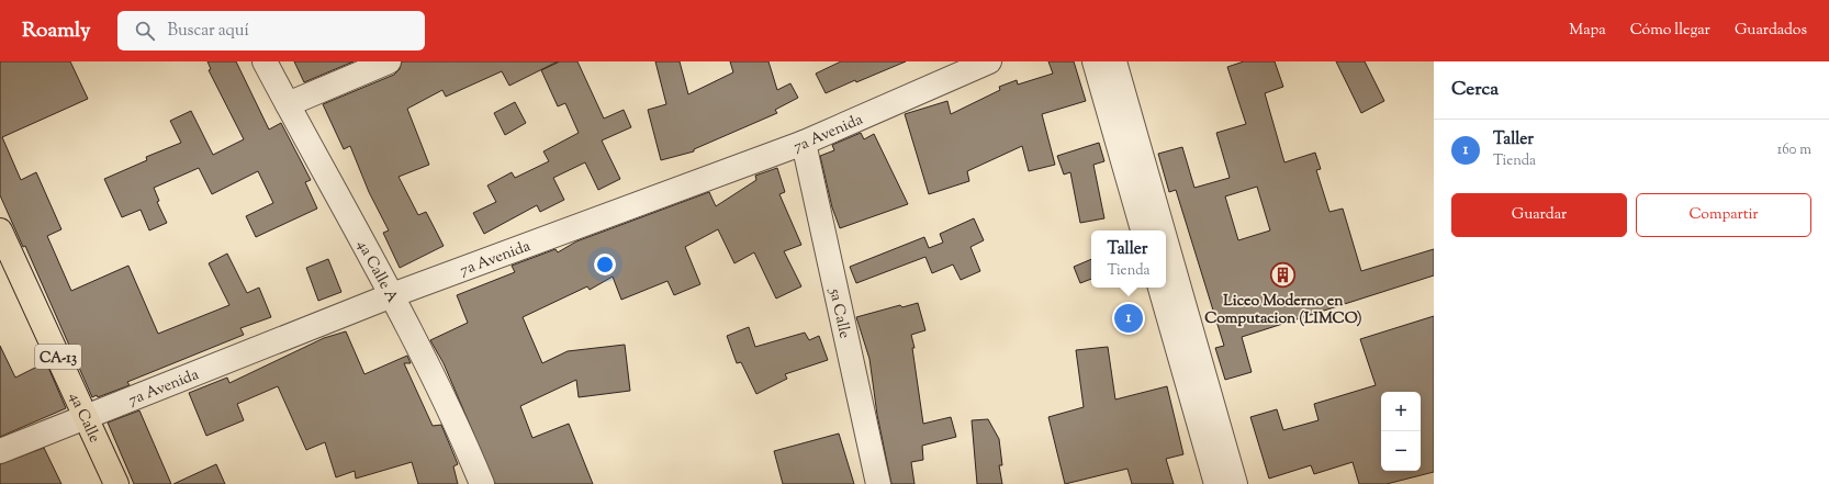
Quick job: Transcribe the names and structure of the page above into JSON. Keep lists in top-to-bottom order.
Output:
{
  "streets": {
    "main road": ["CA-13", "4a Calle"],
    "street": ["7a Avenida", "4a Calle A", "5a Calle"]
  },
  "crossings": [
    ["7a Avenida", "4a Calle A"],
    ["7a Avenida", "5a Calle"],
    ["7a Avenida", "4a Calle"]
  ],
  "places": {
    "building": ["Liceo Moderno en Computacion (LIMCO)"]
  },
  "page": {
    "header": "Roamly",
    "search": "Buscar aquí",
    "nav": ["Mapa", "Cómo llegar", "Guardados"],
    "heading": "Cerca",
    "list": [
      {
        "mark": "1",
        "name": "Taller",
        "note": "Tienda",
        "value": "160 m"
      }
    ],
    "buttons": ["Guardar", "Compartir"],
    "popup": ["Taller", "Tienda"],
    "pins": "1",
    "map_buttons": ["+", "−"]
  }
}
